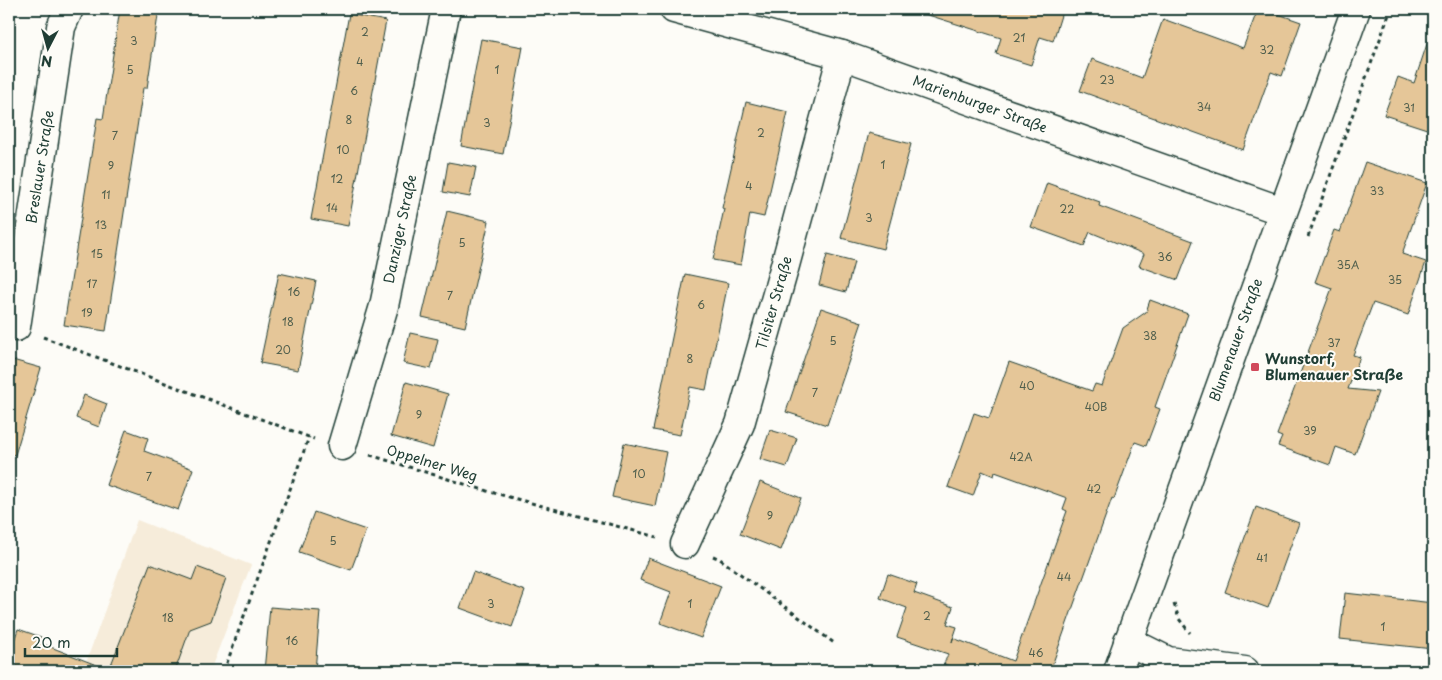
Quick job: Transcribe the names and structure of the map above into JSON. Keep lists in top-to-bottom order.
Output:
{
  "streets": {
    "street": [
      "Marienburger Straße",
      "Breslauer Straße",
      "Danziger Straße",
      "Tilsiter Straße",
      "Blumenauer Straße"
    ],
    "path": ["Oppelner Weg"]
  },
  "crossings": [
    ["Marienburger Straße", "Tilsiter Straße"],
    ["Marienburger Straße", "Blumenauer Straße"],
    ["Breslauer Straße", "Oppelner Weg"],
    ["Danziger Straße", "Oppelner Weg"],
    ["Tilsiter Straße", "Oppelner Weg"]
  ],
  "places": {
    "transit": ["Wunstorf, Blumenauer Straße"]
  },
  "house_numbers": [
    "2",
    "21",
    "3",
    "32",
    "4",
    "5",
    "1",
    "23",
    "6",
    "34",
    "31",
    "8",
    "3",
    "2",
    "7",
    "10",
    "1",
    "9",
    "12",
    "4",
    "33",
    "11",
    "14",
    "22",
    "3",
    "13",
    "5",
    "15",
    "36",
    "35A",
    "35",
    "17",
    "16",
    "7",
    "6",
    "19",
    "18",
    "38",
    "5",
    "37",
    "20",
    "8",
    "40",
    "7",
    "40B",
    "9",
    "39",
    "42A",
    "10",
    "7",
    "42",
    "9",
    "5",
    "41",
    "44",
    "3",
    "1",
    "2",
    "18",
    "1",
    "16",
    "46"
  ],
  "scale_bar": "20 m",
  "north": "bottom"
}
